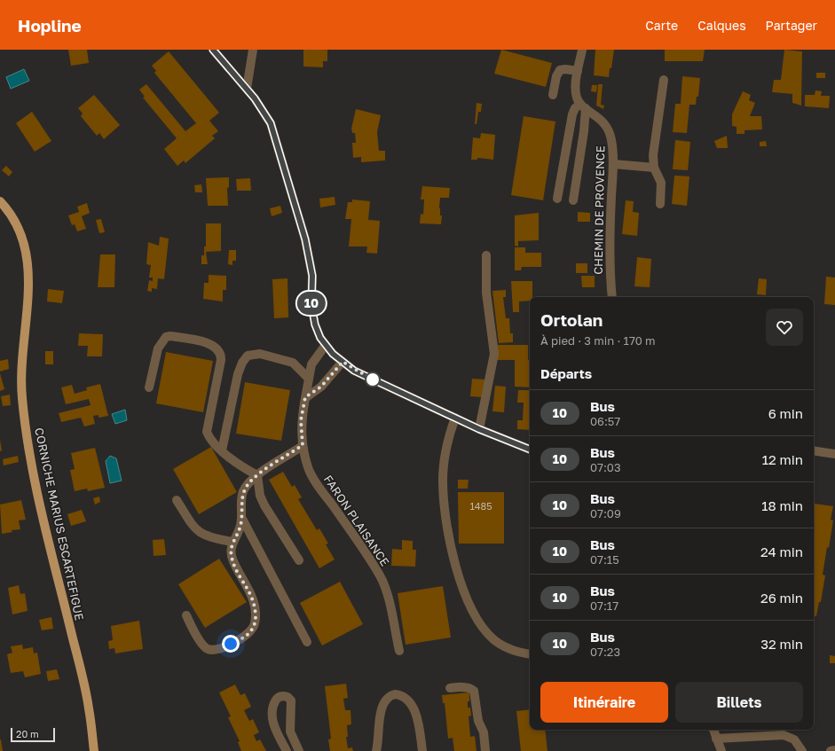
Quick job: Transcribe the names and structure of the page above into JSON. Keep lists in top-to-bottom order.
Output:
{
  "streets": {
    "main road": ["CORNICHE MARIUS ESCARTEFIGUE"],
    "street": ["CHEMIN DE PROVENCE", "FARON PLAISANCE"]
  },
  "lines": ["bus line 10"],
  "house_numbers": ["1485"],
  "scale_bar": "20 m",
  "page": {
    "header": "Hopline",
    "nav": ["Carte", "Calques", "Partager"],
    "on_map": "10",
    "heading": [
      ["Ortolan", "À pied · 3 min · 170 m"],
      "Départs"
    ],
    "list": [
      {
        "mark": "10",
        "name": "Bus",
        "note": "06:57",
        "value": "6 min"
      },
      {
        "mark": "10",
        "name": "Bus",
        "note": "07:03",
        "value": "12 min"
      },
      {
        "mark": "10",
        "name": "Bus",
        "note": "07:09",
        "value": "18 min"
      },
      {
        "mark": "10",
        "name": "Bus",
        "note": "07:15",
        "value": "24 min"
      },
      {
        "mark": "10",
        "name": "Bus",
        "note": "07:17",
        "value": "26 min"
      },
      {
        "mark": "10",
        "name": "Bus",
        "note": "07:23",
        "value": "32 min"
      }
    ],
    "buttons": ["Itinéraire", "Billets"],
    "scale": "20 m"
  }
}
